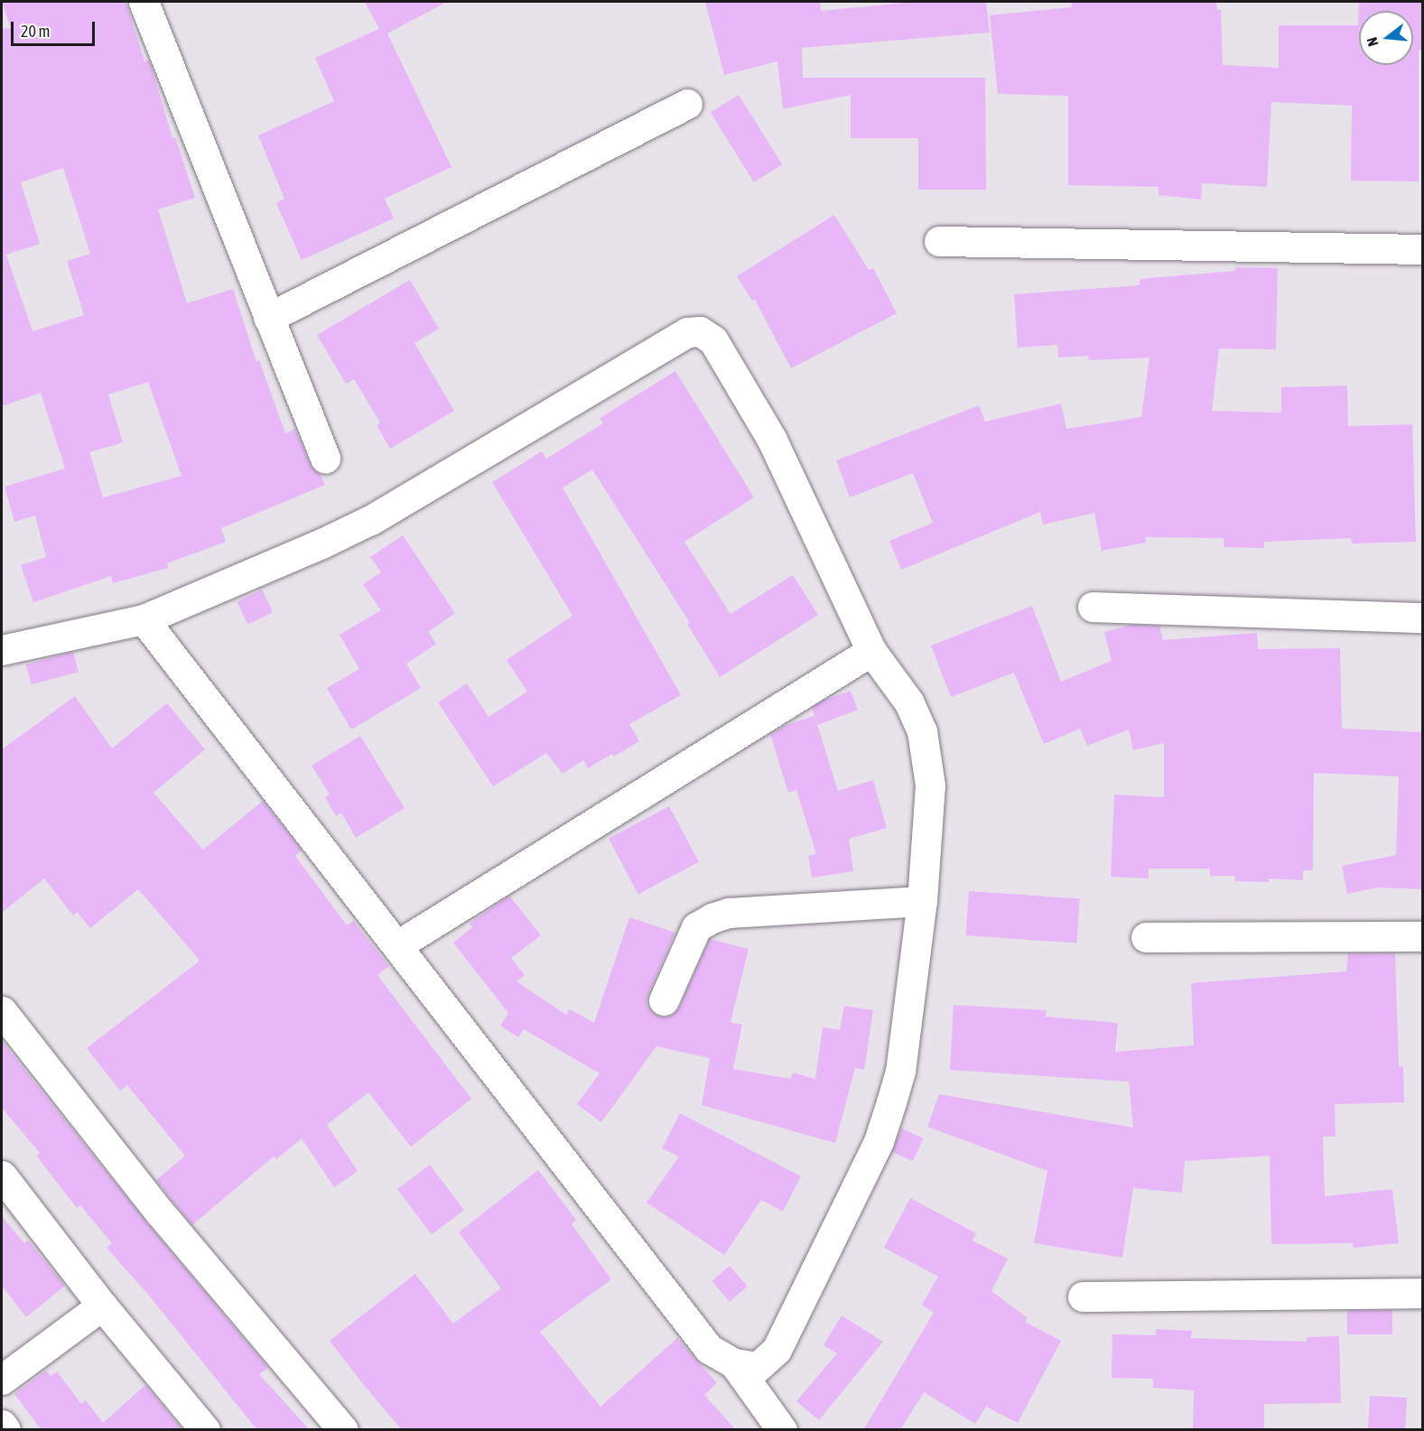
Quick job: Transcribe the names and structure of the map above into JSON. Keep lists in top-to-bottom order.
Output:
{
  "scale_bar": "20 m",
  "north": "left"
}
